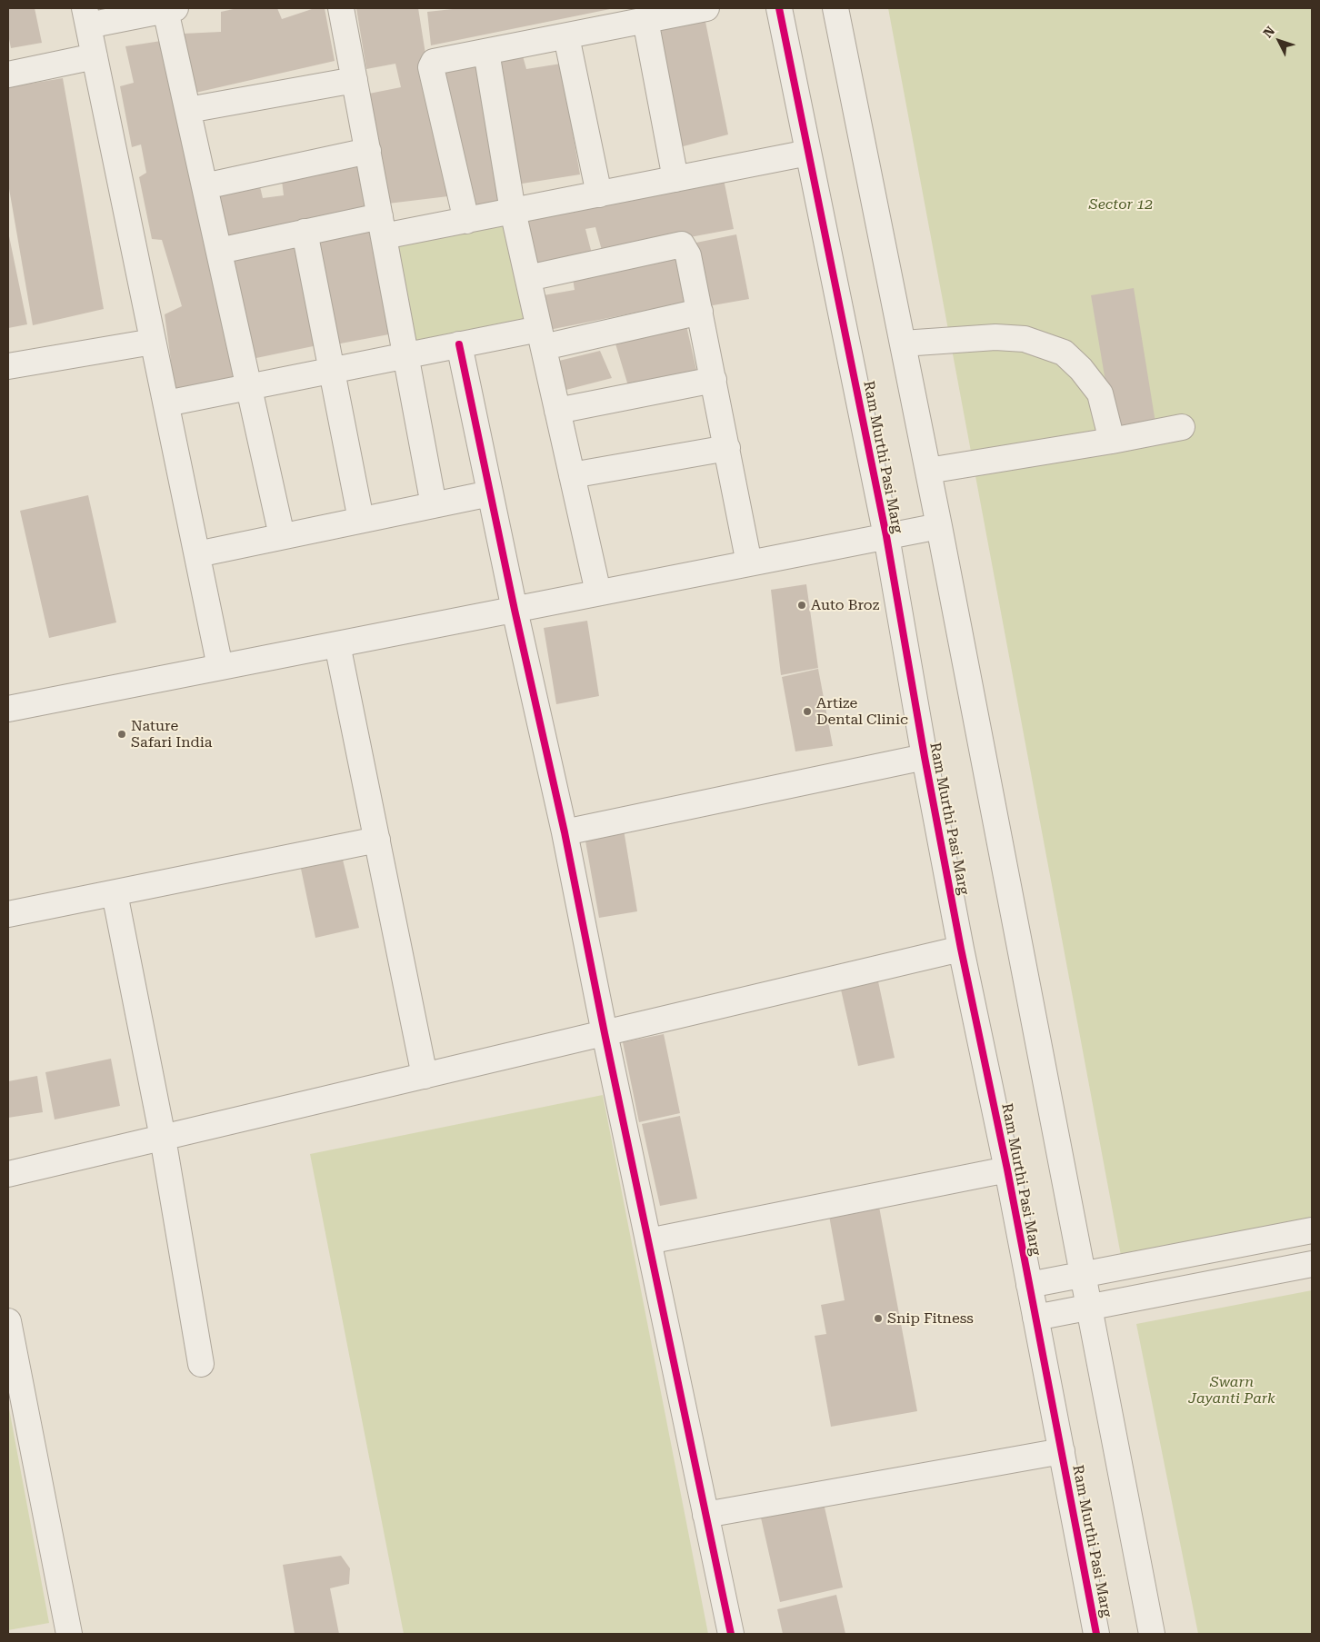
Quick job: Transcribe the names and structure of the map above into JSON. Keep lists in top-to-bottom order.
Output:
{
  "streets": {
    "street": ["Ram Murthi Pasi Marg"]
  },
  "parks": ["Sector 12", "Swarn Jayanti Park"],
  "places": [
    "Auto Broz",
    "Artize Dental Clinic",
    "Nature Safari India",
    "Snip Fitness"
  ],
  "north": "top left"
}
